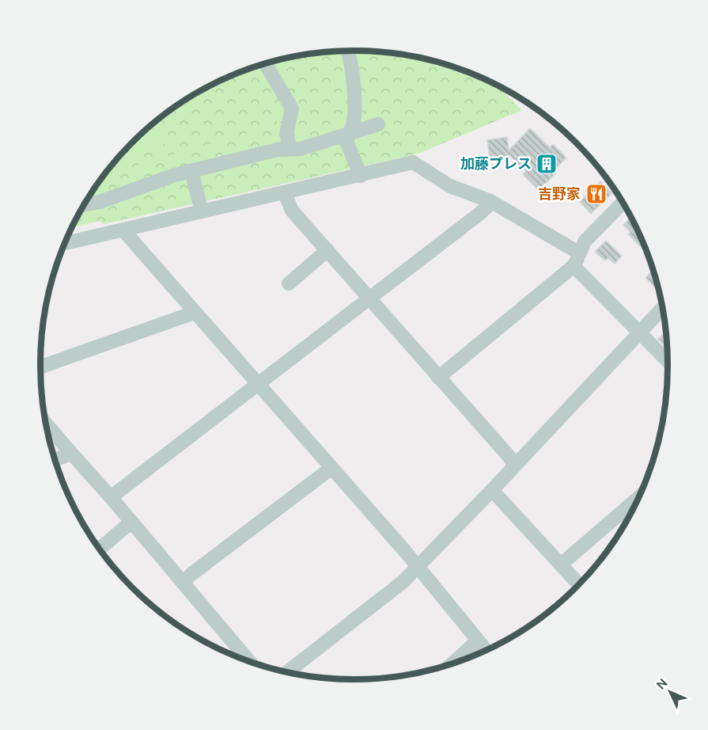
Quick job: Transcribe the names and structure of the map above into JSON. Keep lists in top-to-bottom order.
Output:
{
  "places": {
    "building": ["加藤プレス"],
    "restaurant": ["吉野家"]
  },
  "north": "top left"
}
